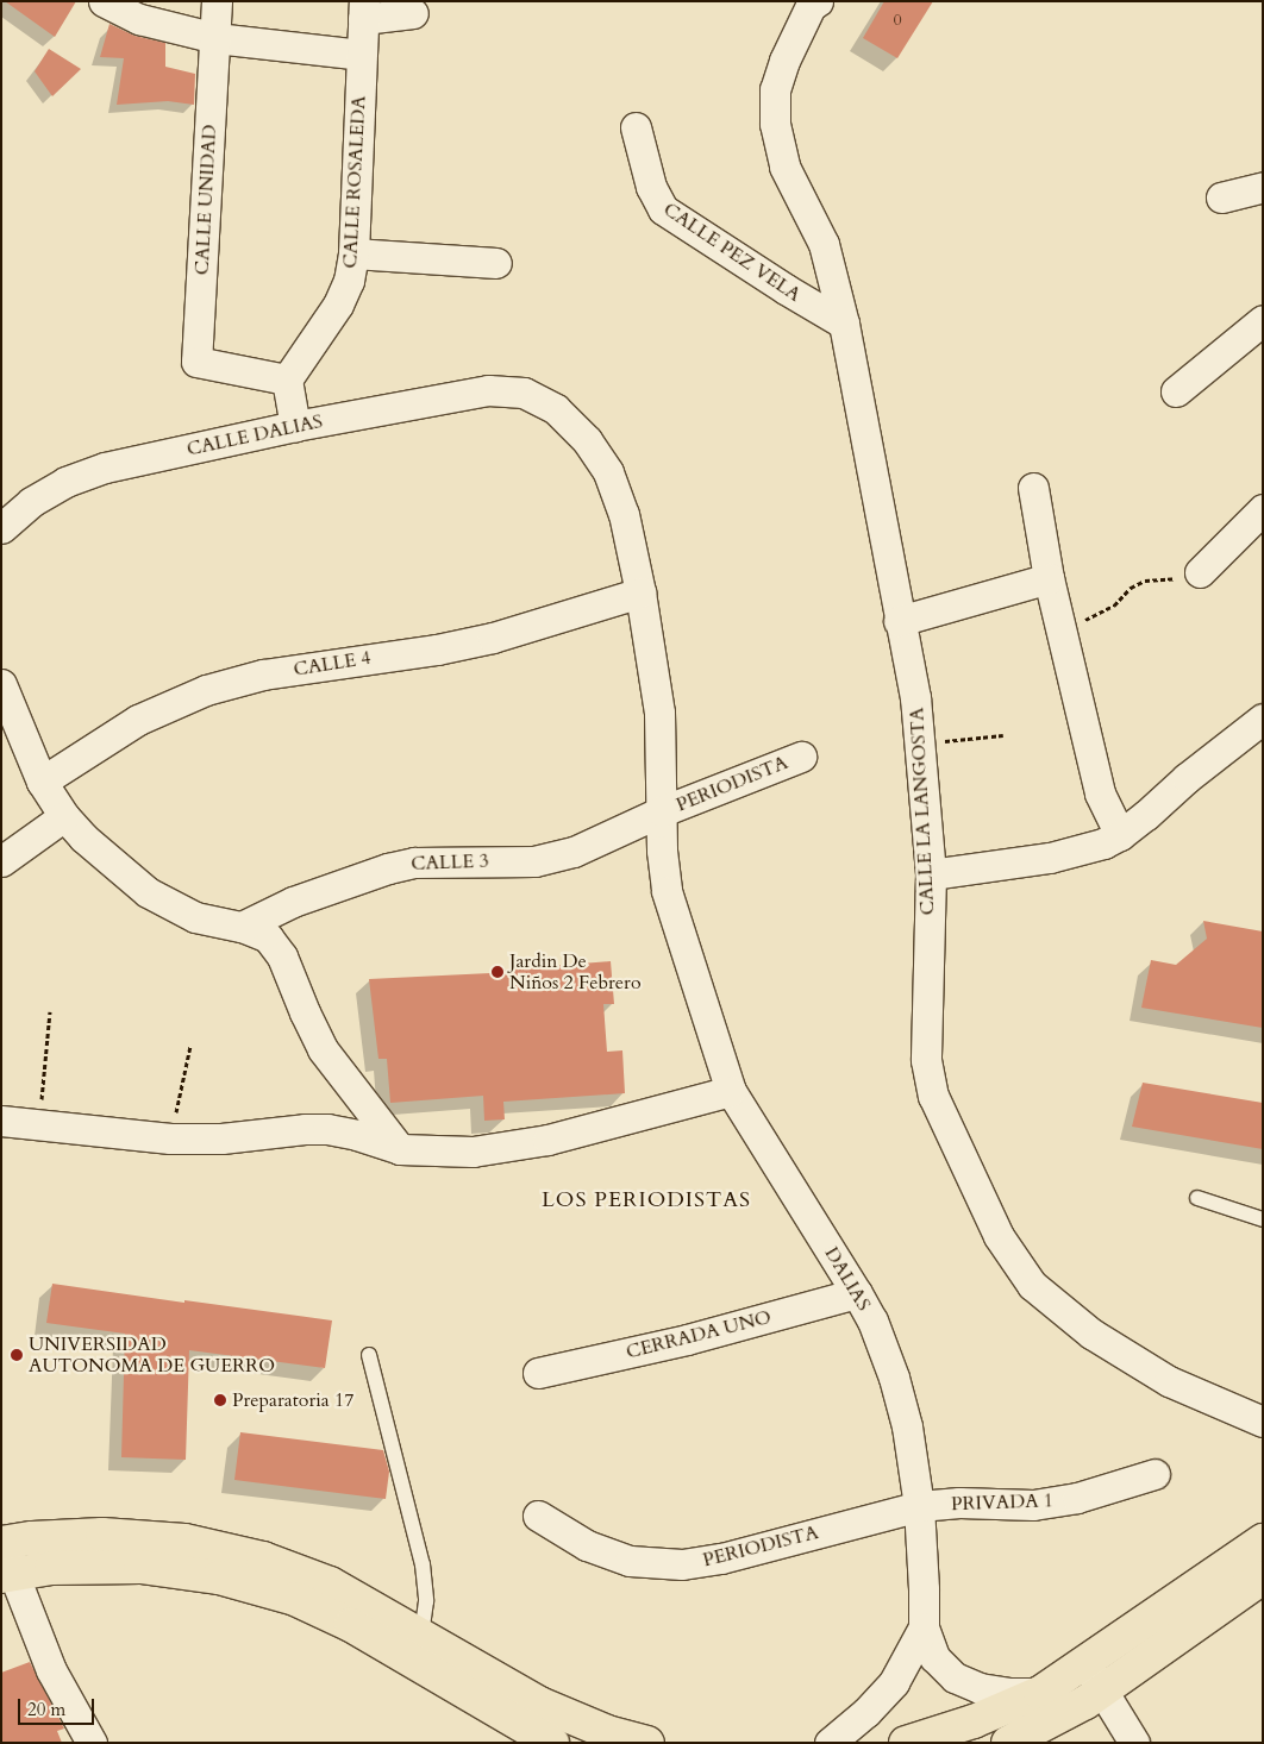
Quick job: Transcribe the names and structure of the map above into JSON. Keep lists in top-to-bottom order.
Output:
{
  "streets": {
    "street": [
      "CALLE ROSALEDA",
      "CALLE UNIDAD",
      "CALLE PEZ VELA",
      "CALLE DALIAS",
      "CALLE 4",
      "PERIODISTA",
      "CALLE LA LANGOSTA",
      "CALLE 3",
      "DALIAS",
      "CERRADA UNO",
      "PRIVADA 1"
    ]
  },
  "crossings": [
    ["CALLE ROSALEDA", "CALLE UNIDAD"],
    ["CALLE PEZ VELA", "CALLE LA LANGOSTA"],
    ["CALLE DALIAS", "DALIAS"],
    ["CALLE 4", "DALIAS"],
    ["PERIODISTA", "CALLE 3"],
    ["PERIODISTA", "DALIAS"],
    ["PERIODISTA", "PRIVADA 1"],
    ["CALLE 3", "DALIAS"],
    ["DALIAS", "CERRADA UNO"],
    ["DALIAS", "PRIVADA 1"]
  ],
  "districts": ["LOS PERIODISTAS"],
  "places": ["Jardin De Niños 2 Febrero", "UNIVERSIDAD AUTONOMA DE GUERRO", "Preparatoria 17"],
  "house_numbers": ["0"],
  "scale_bar": "20 m"
}
